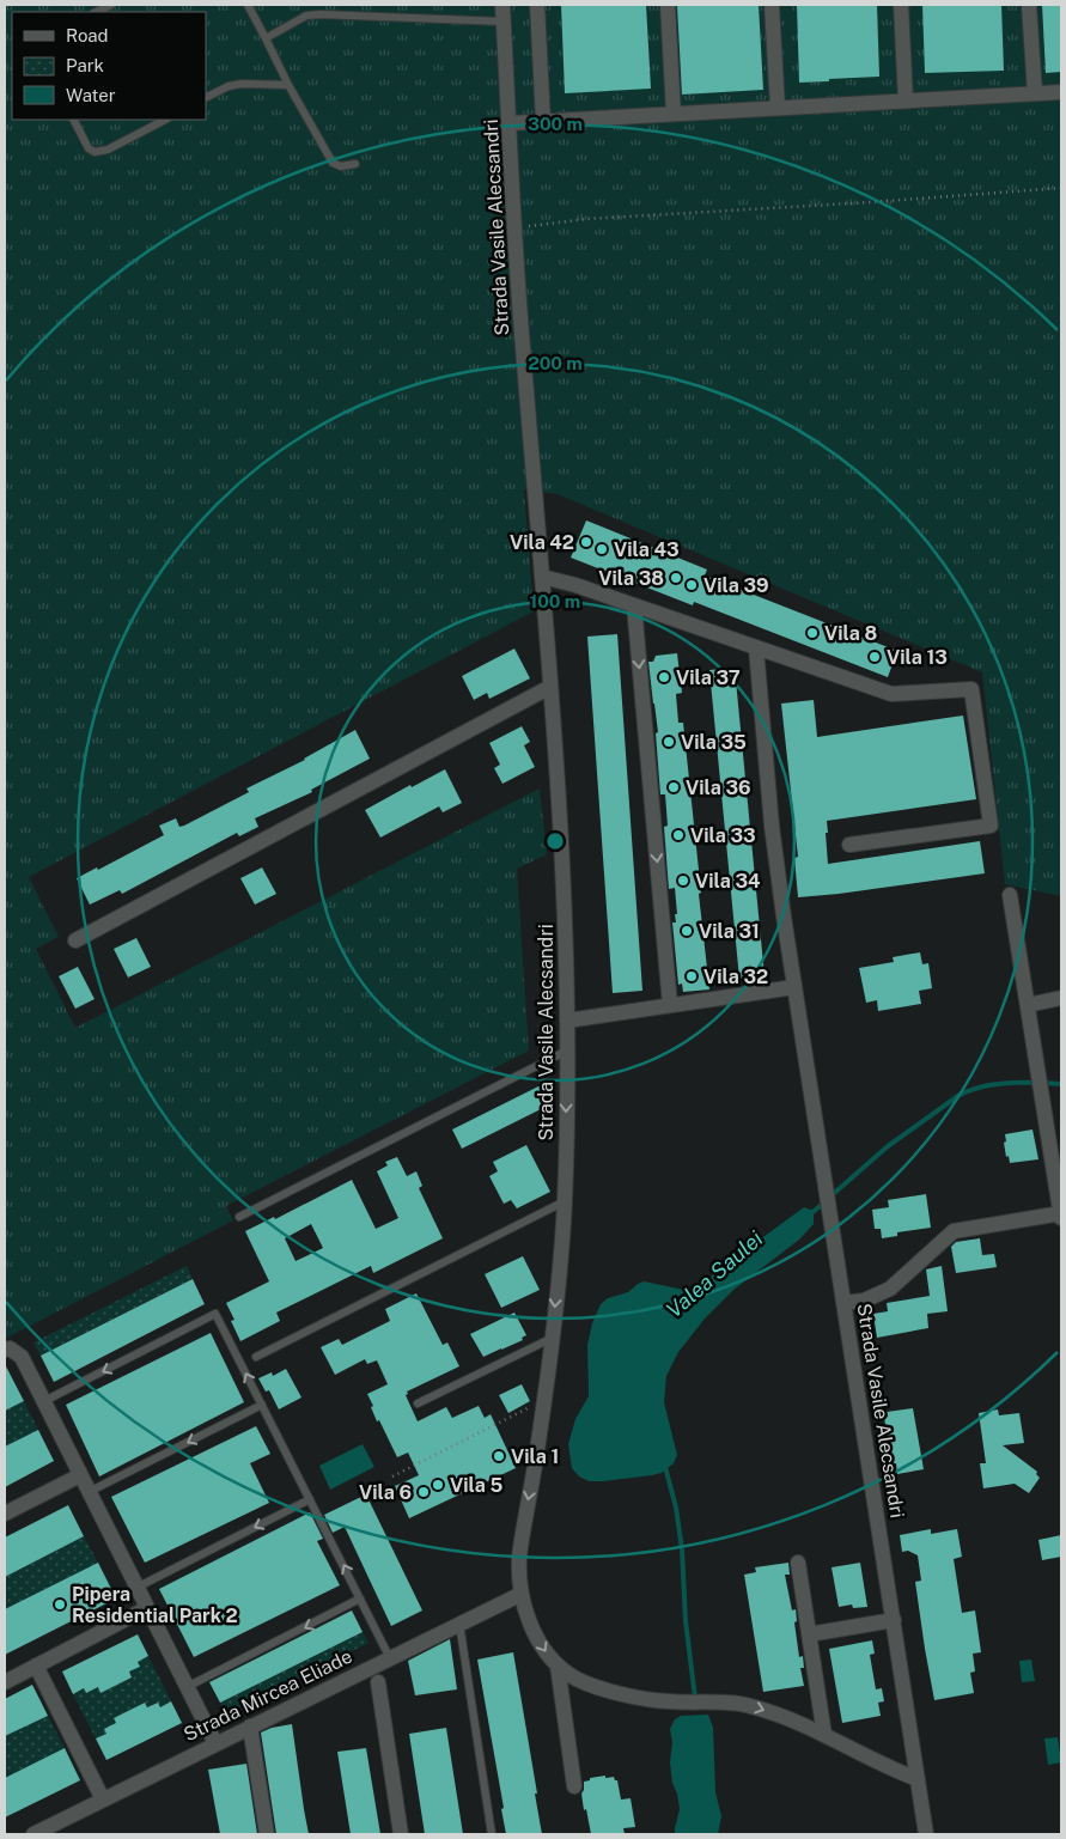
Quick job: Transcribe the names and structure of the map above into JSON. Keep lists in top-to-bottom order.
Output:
{
  "streets": {
    "street": ["Strada Vasile Alecsandri", "Strada Mircea Eliade"]
  },
  "crossings": [
    ["Strada Vasile Alecsandri", "Strada Mircea Eliade"]
  ],
  "water": ["Valea Saulei"],
  "places": [
    "Vila 42",
    "Vila 43",
    "Vila 38",
    "Vila 39",
    "Vila 8",
    "Vila 13",
    "Vila 37",
    "Vila 35",
    "Vila 36",
    "Vila 33",
    "Vila 34",
    "Vila 31",
    "Vila 32",
    "Vila 1",
    "Vila 5",
    "Vila 6",
    "Pipera Residential Park 2"
  ],
  "legend": ["Road", "Park", "Water"],
  "rings": ["300 m", "200 m", "100 m"]
}
